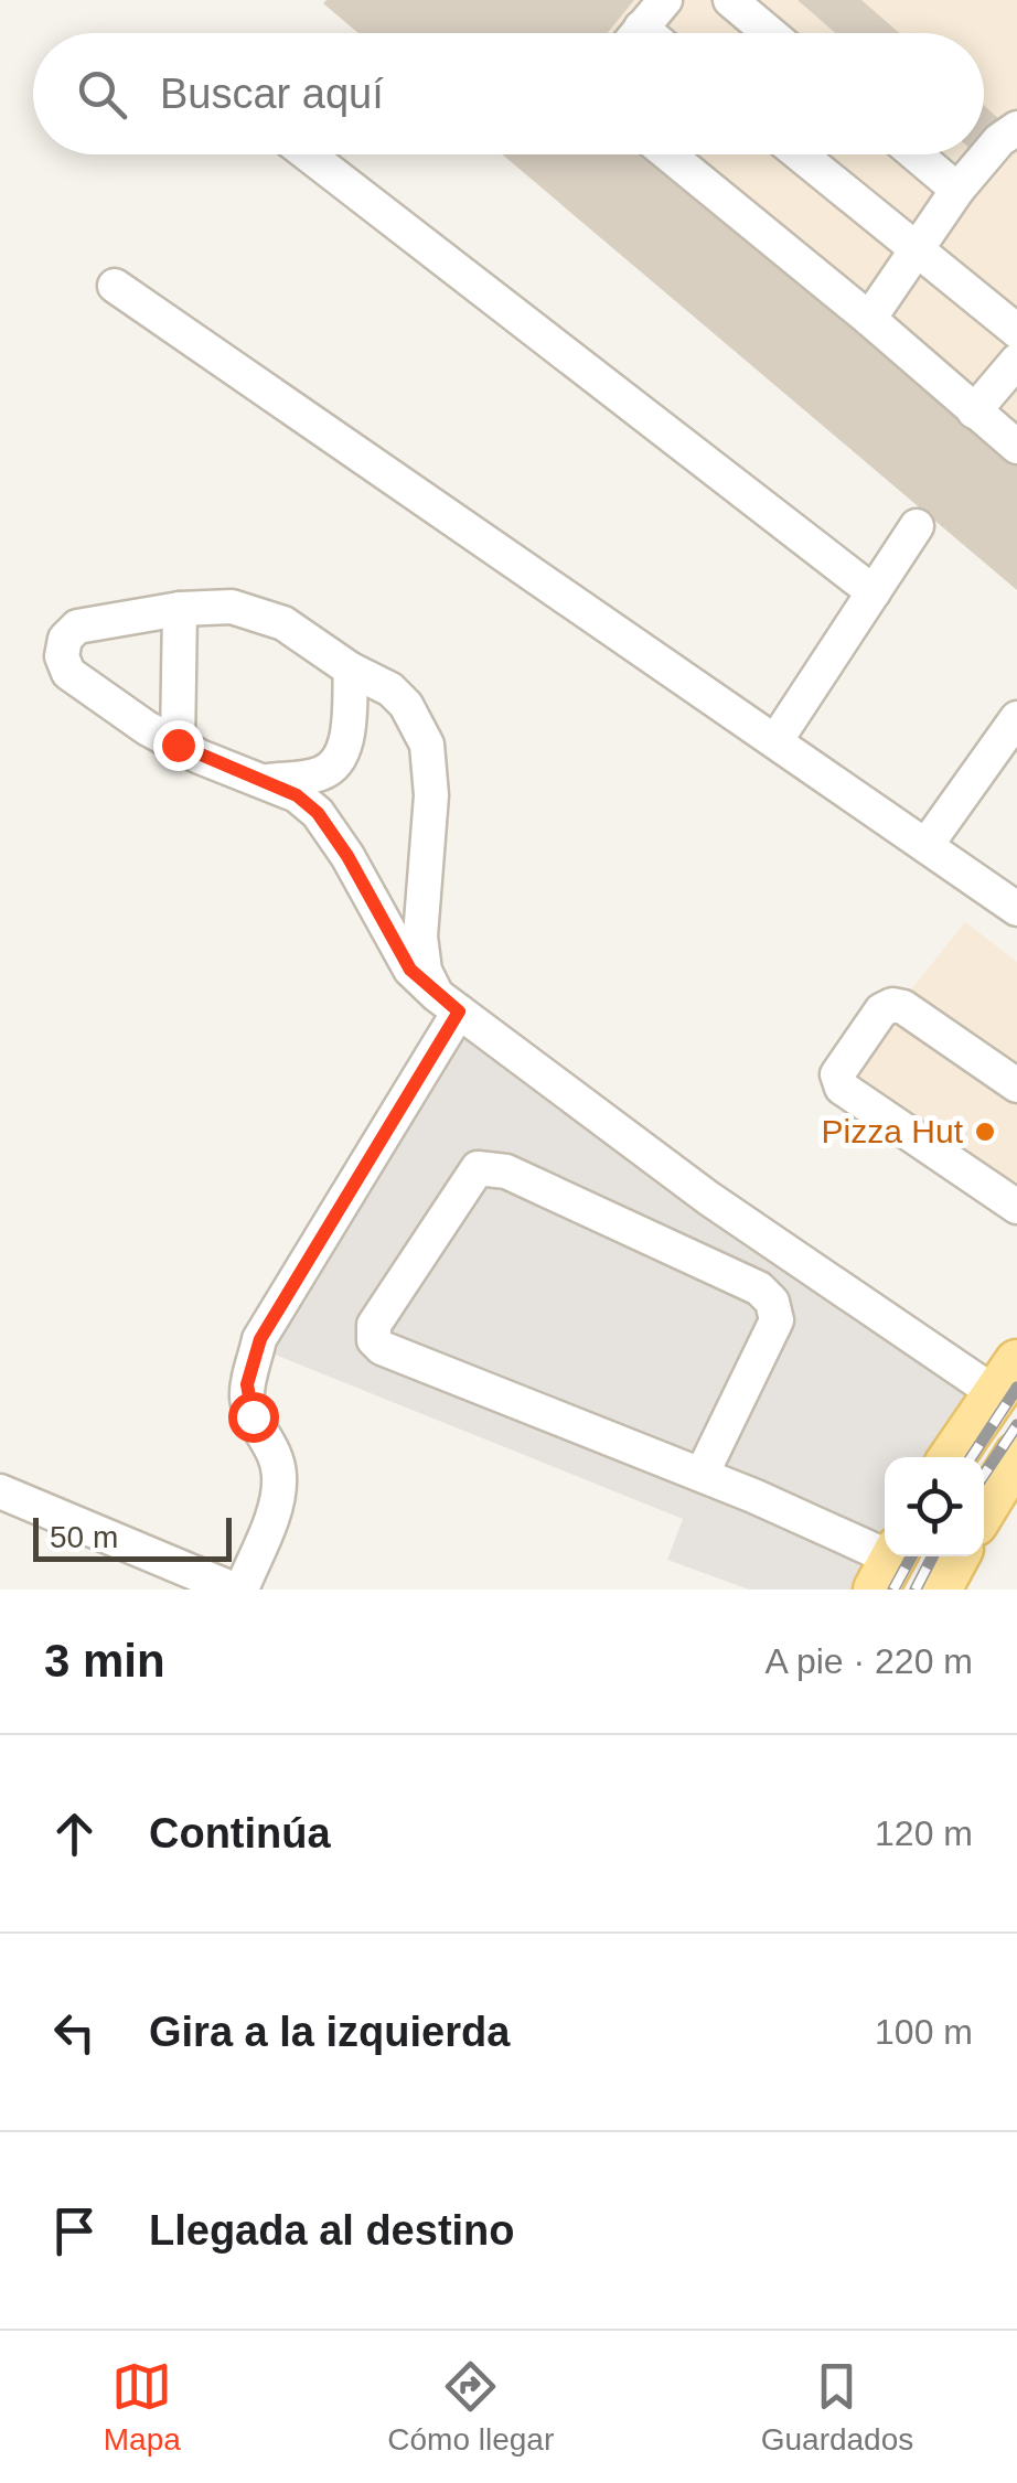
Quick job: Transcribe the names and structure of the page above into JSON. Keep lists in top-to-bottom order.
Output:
{
  "places": ["Pizza Hut"],
  "scale_bar": "50 m",
  "page": {
    "search": "Buscar aquí",
    "scale": "50 m",
    "heading": ["3 min", "A pie · 220 m"],
    "list": [
      ["Continúa", "120 m"],
      ["Gira a la izquierda", "100 m"],
      "Llegada al destino"
    ],
    "nav": ["Mapa", "Cómo llegar", "Guardados"]
  }
}
